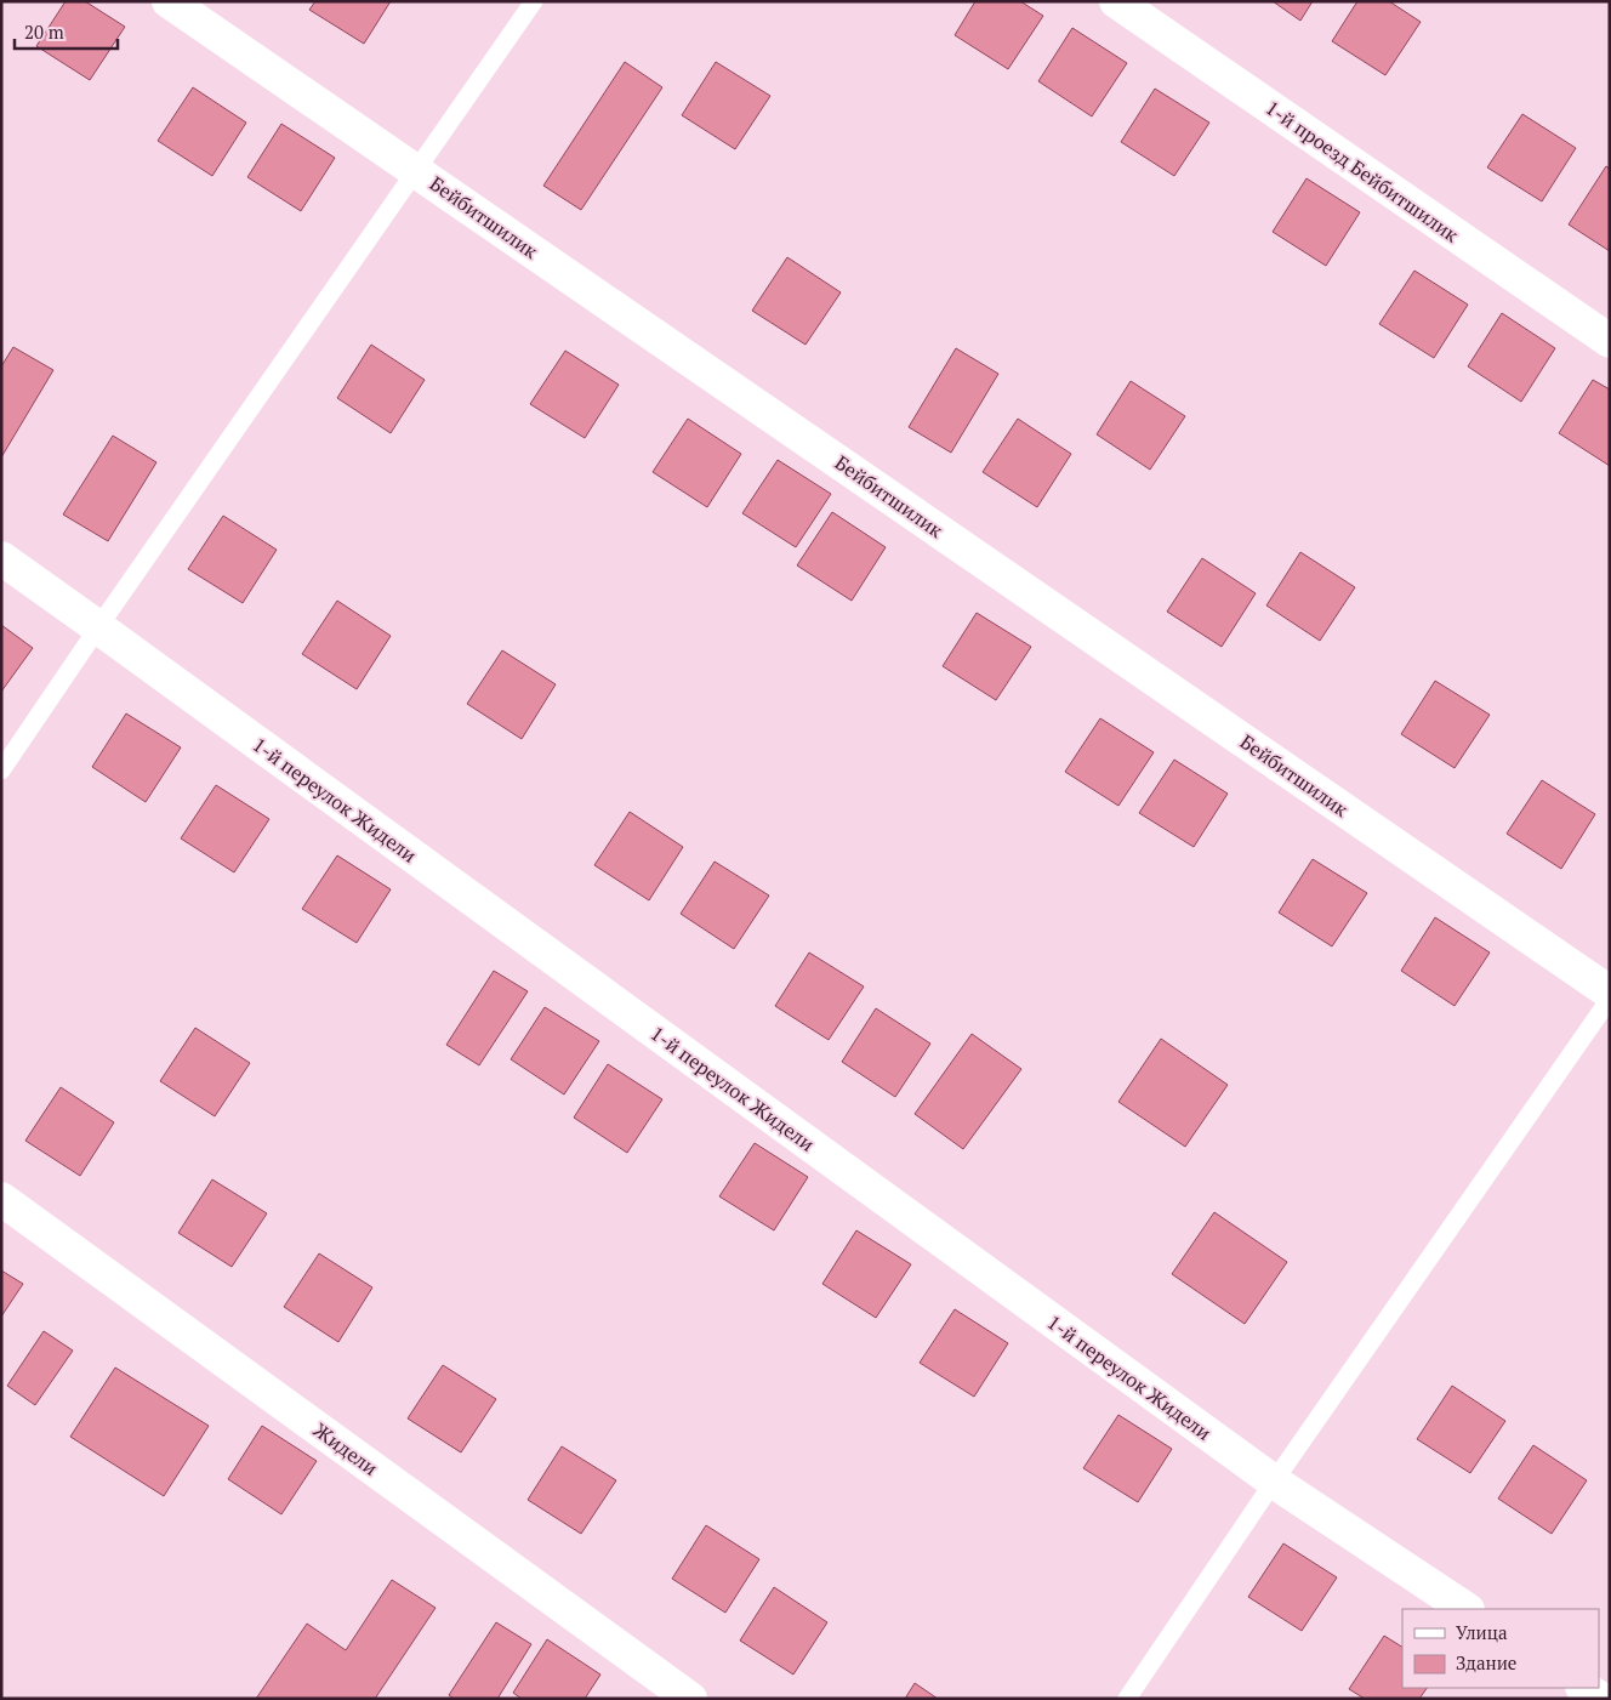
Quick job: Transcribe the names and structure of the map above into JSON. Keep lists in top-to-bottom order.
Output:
{
  "streets": {
    "street": [
      "1-й проезд Бейбитшилик",
      "Бейбитшилик",
      "1-й переулок Жидели",
      "Жидели"
    ]
  },
  "legend": ["Улица", "Здание"],
  "scale_bar": "20 m"
}
